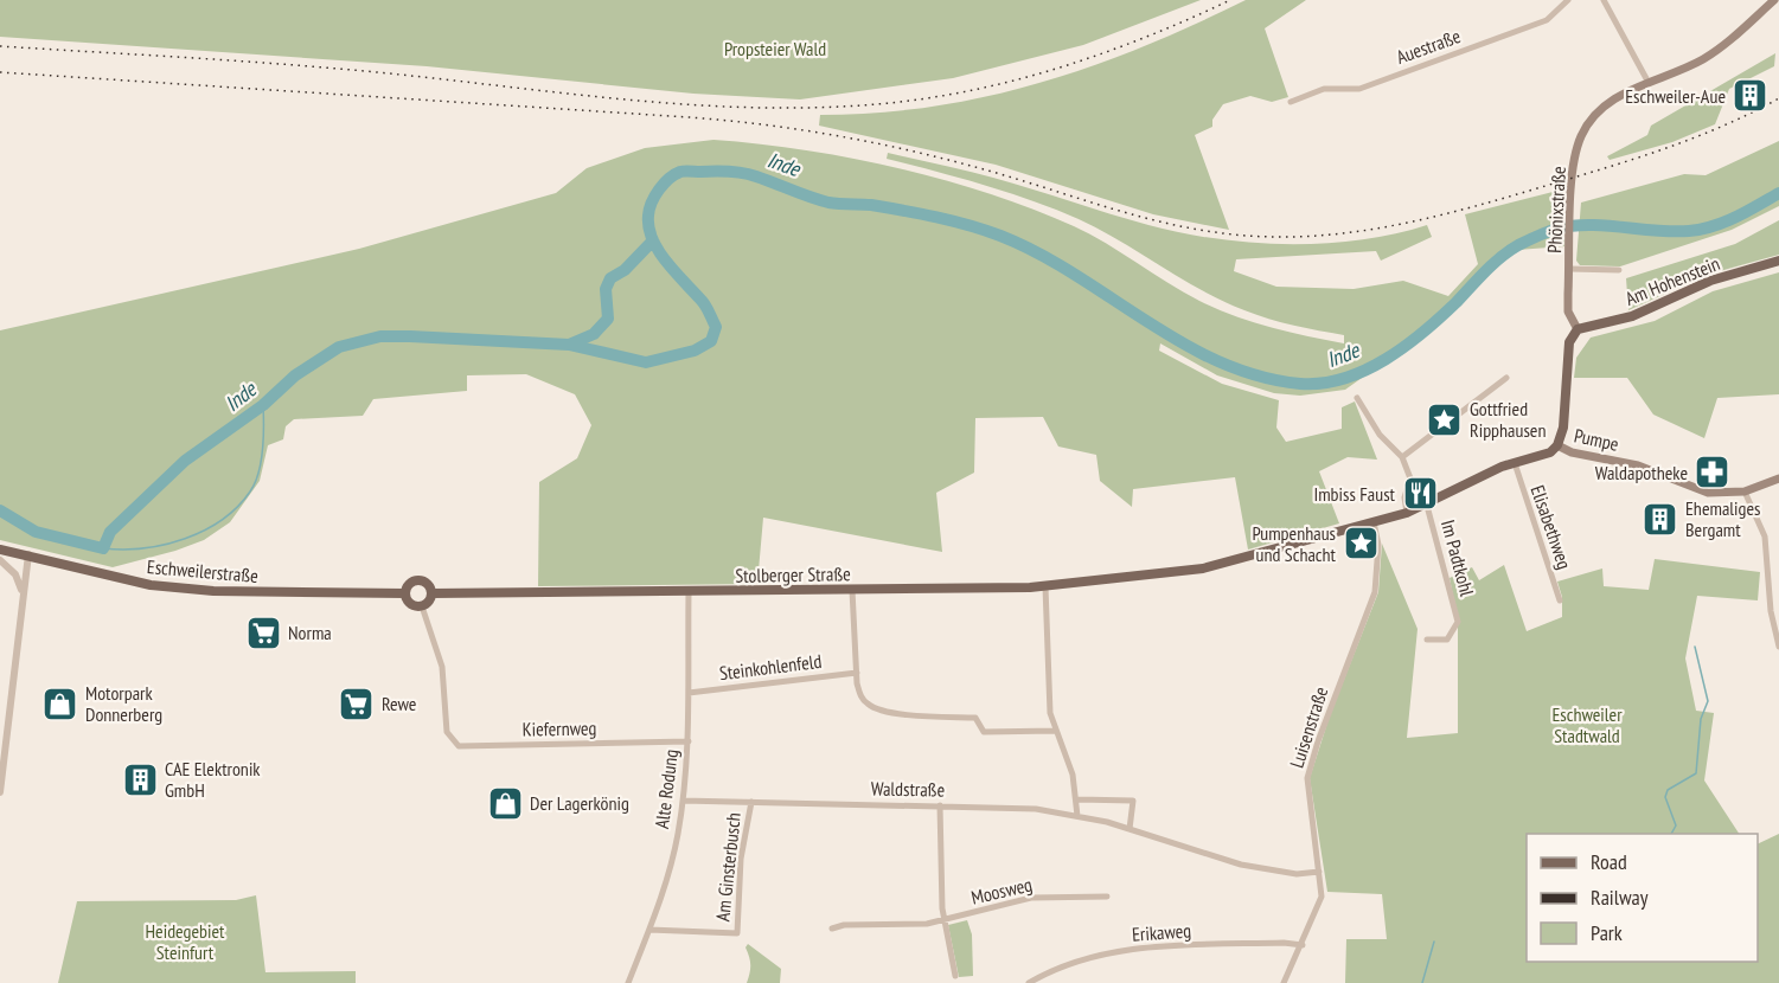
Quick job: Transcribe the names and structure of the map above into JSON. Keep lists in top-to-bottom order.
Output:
{
  "streets": {
    "main road": [
      "Phönixstraße",
      "Am Hohenstein",
      "Pumpe",
      "Eschweilerstraße",
      "Stolberger Straße"
    ],
    "street": [
      "Auestraße",
      "Elisabethweg",
      "Im Padtkohl",
      "Steinkohlenfeld",
      "Luisenstraße",
      "Kiefernweg",
      "Alte Rodung",
      "Waldstraße",
      "Am Ginsterbusch",
      "Moosweg",
      "Erikaweg"
    ]
  },
  "crossings": [
    ["Phönixstraße", "Am Hohenstein"],
    ["Phönixstraße", "Pumpe"],
    ["Pumpe", "Elisabethweg"],
    ["Pumpe", "Im Padtkohl"],
    ["Pumpe", "Stolberger Straße"],
    ["Pumpe", "Luisenstraße"],
    ["Eschweilerstraße", "Stolberger Straße"],
    ["Eschweilerstraße", "Kiefernweg"],
    ["Stolberger Straße", "Luisenstraße"],
    ["Stolberger Straße", "Kiefernweg"],
    ["Stolberger Straße", "Alte Rodung"],
    ["Steinkohlenfeld", "Alte Rodung"],
    ["Luisenstraße", "Waldstraße"],
    ["Luisenstraße", "Erikaweg"],
    ["Kiefernweg", "Alte Rodung"],
    ["Alte Rodung", "Waldstraße"],
    ["Alte Rodung", "Am Ginsterbusch"],
    ["Waldstraße", "Am Ginsterbusch"],
    ["Waldstraße", "Moosweg"]
  ],
  "water": ["Inde"],
  "parks": ["Propsteier Wald", "Eschweiler Stadtwald", "Heidegebiet Steinfurt"],
  "places": {
    "building": ["Eschweiler-Aue", "Ehemaliges Bergamt", "CAE Elektronik GmbH"],
    "place": ["Gottfried Ripphausen", "Pumpenhaus und Schacht"],
    "pharmacy": ["Waldapotheke"],
    "restaurant": ["Imbiss Faust"],
    "supermarket": ["Norma", "Rewe"],
    "shop": ["Motorpark Donnerberg", "Der Lagerkönig"]
  },
  "legend": ["Road", "Railway", "Park"]
}
